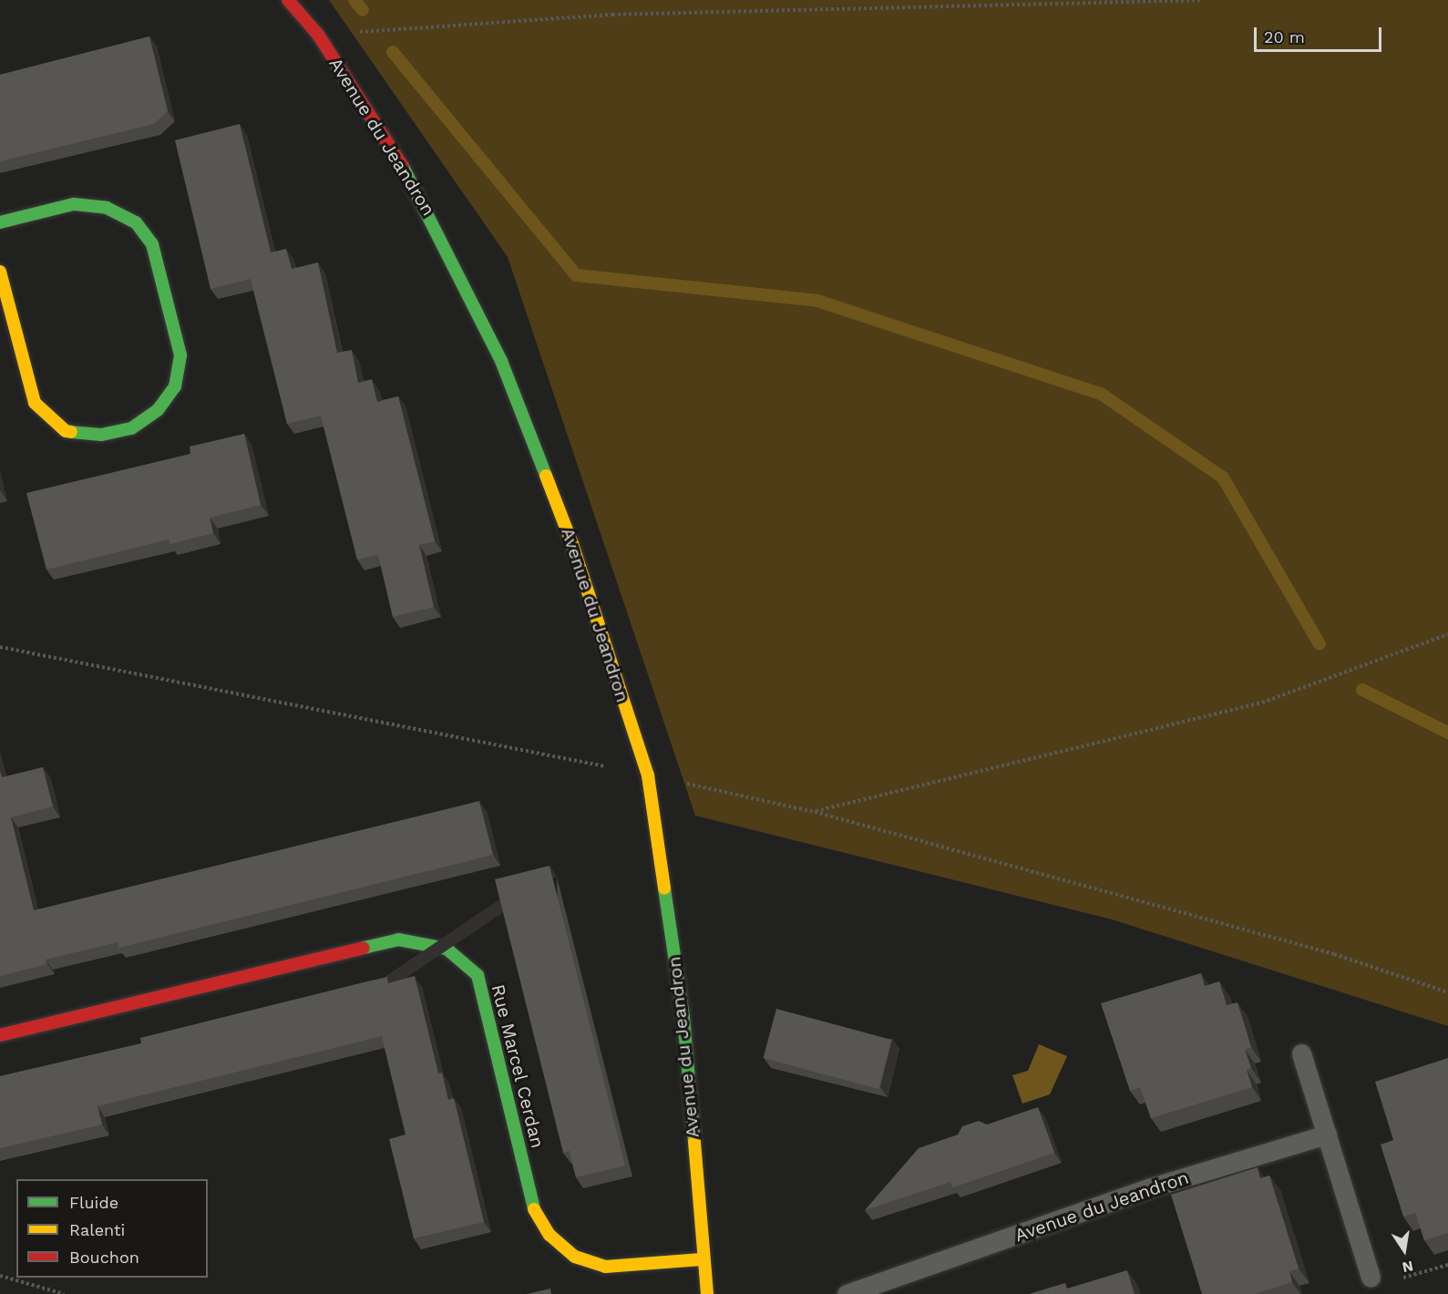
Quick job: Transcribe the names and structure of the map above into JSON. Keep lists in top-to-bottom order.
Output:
{
  "streets": {
    "street": ["Avenue du Jeandron", "Rue Marcel Cerdan"]
  },
  "crossings": [
    ["Avenue du Jeandron", "Rue Marcel Cerdan"]
  ],
  "legend": ["Fluide", "Ralenti", "Bouchon"],
  "scale_bar": "20 m",
  "north": "bottom"
}
